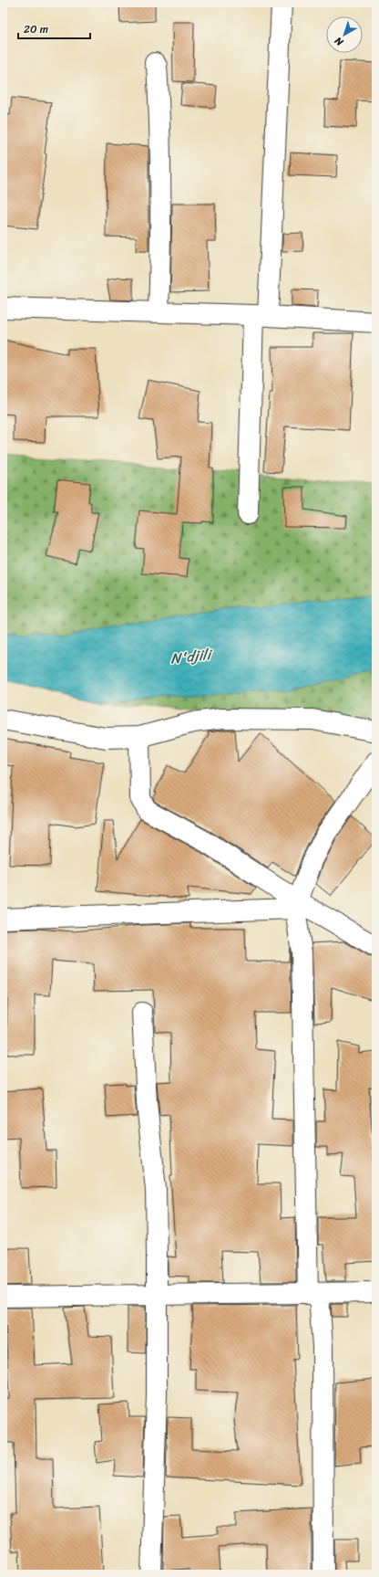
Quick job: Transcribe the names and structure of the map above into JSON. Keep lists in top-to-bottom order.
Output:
{
  "water": ["N'djili"],
  "scale_bar": "20 m",
  "north": "bottom left"
}
